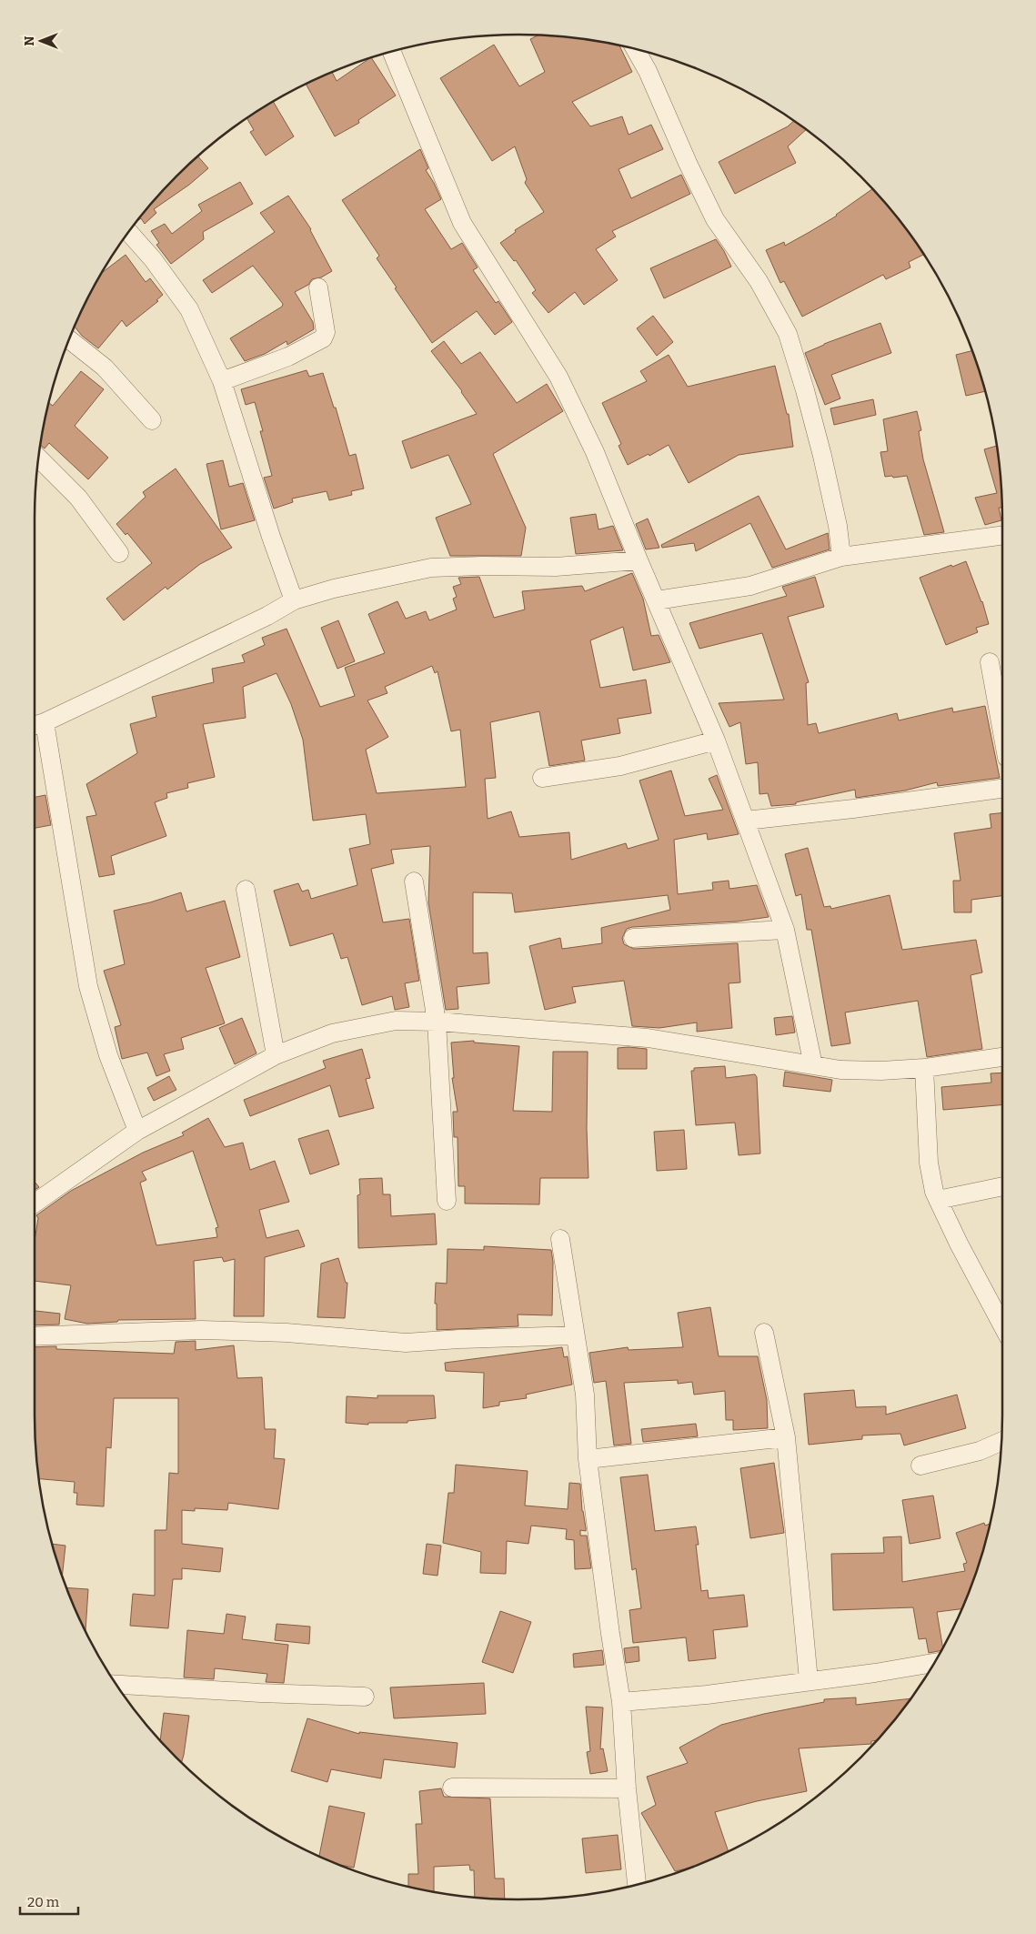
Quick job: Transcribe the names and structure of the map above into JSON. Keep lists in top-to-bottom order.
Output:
{
  "scale_bar": "20 m",
  "north": "left"
}
